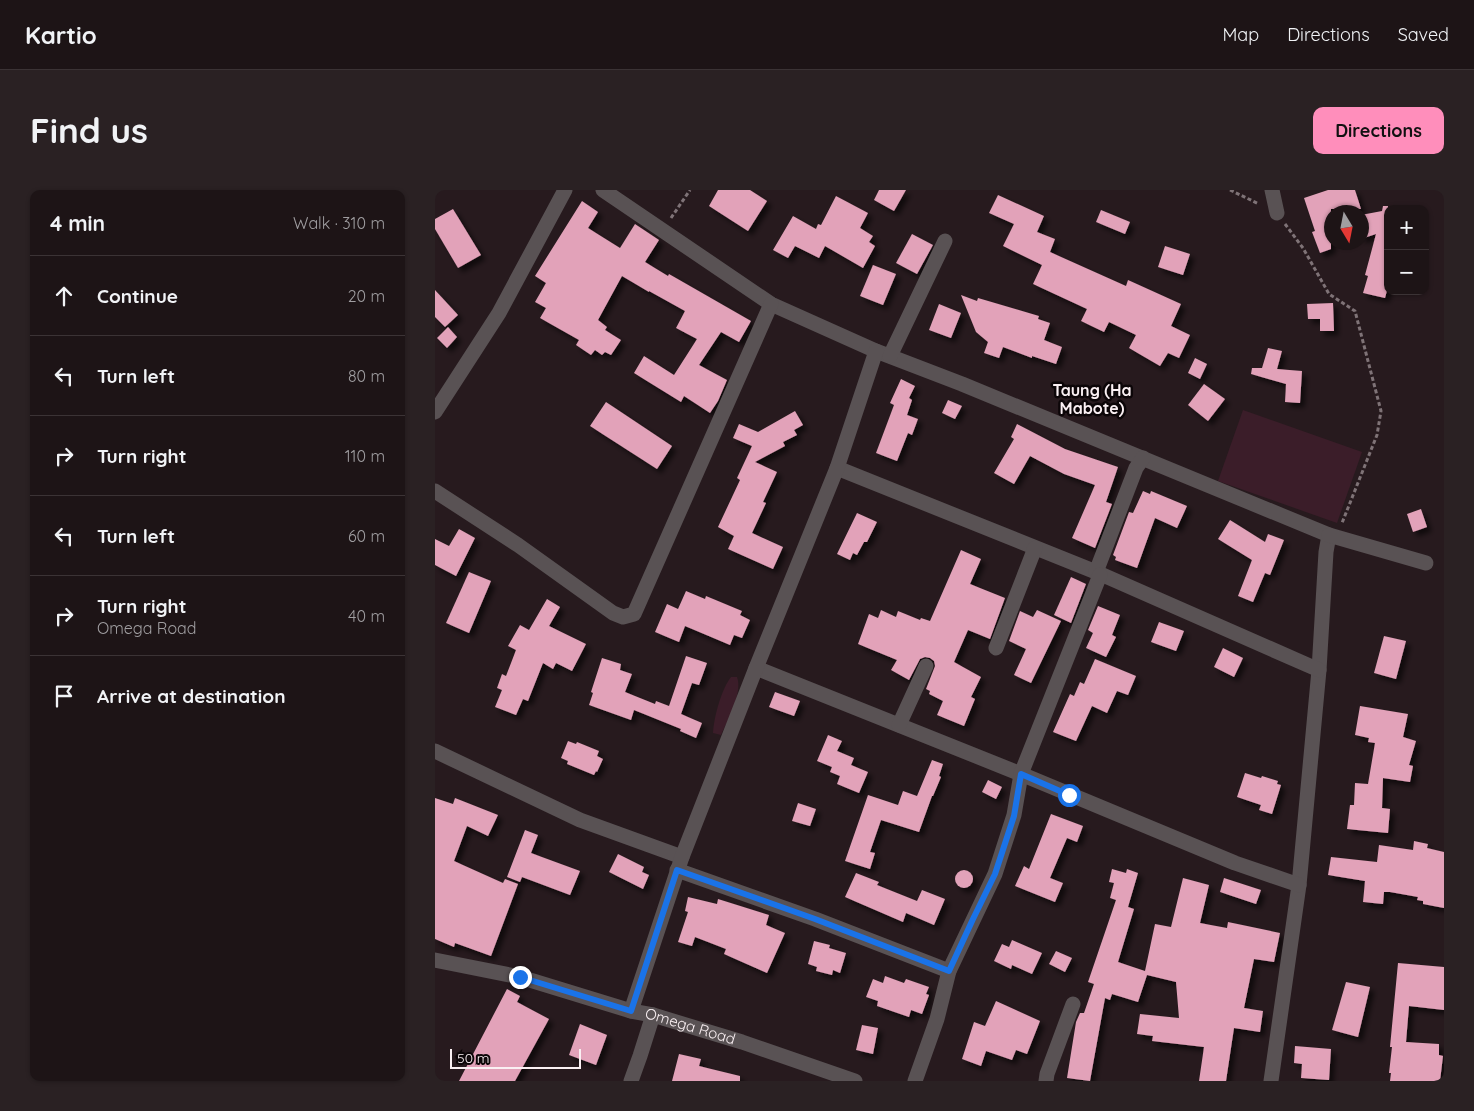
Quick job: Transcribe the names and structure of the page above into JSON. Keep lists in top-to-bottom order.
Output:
{
  "streets": {
    "street": ["Omega Road"]
  },
  "districts": ["Taung (Ha Mabote)"],
  "scale_bar": "50 m",
  "north": "bottom",
  "page": {
    "header": "Kartio",
    "nav": ["Map", "Directions", "Saved"],
    "buttons": "Directions",
    "title": "Find us",
    "heading": ["4 min", "Walk · 310 m"],
    "map_buttons": ["+", "−"],
    "list": [
      ["Continue", "20 m"],
      ["Turn left", "80 m"],
      ["Turn right", "110 m"],
      ["Turn left", "60 m"],
      ["Turn right", "Omega Road", "40 m"],
      "Arrive at destination"
    ],
    "scale": "50 m"
  }
}
